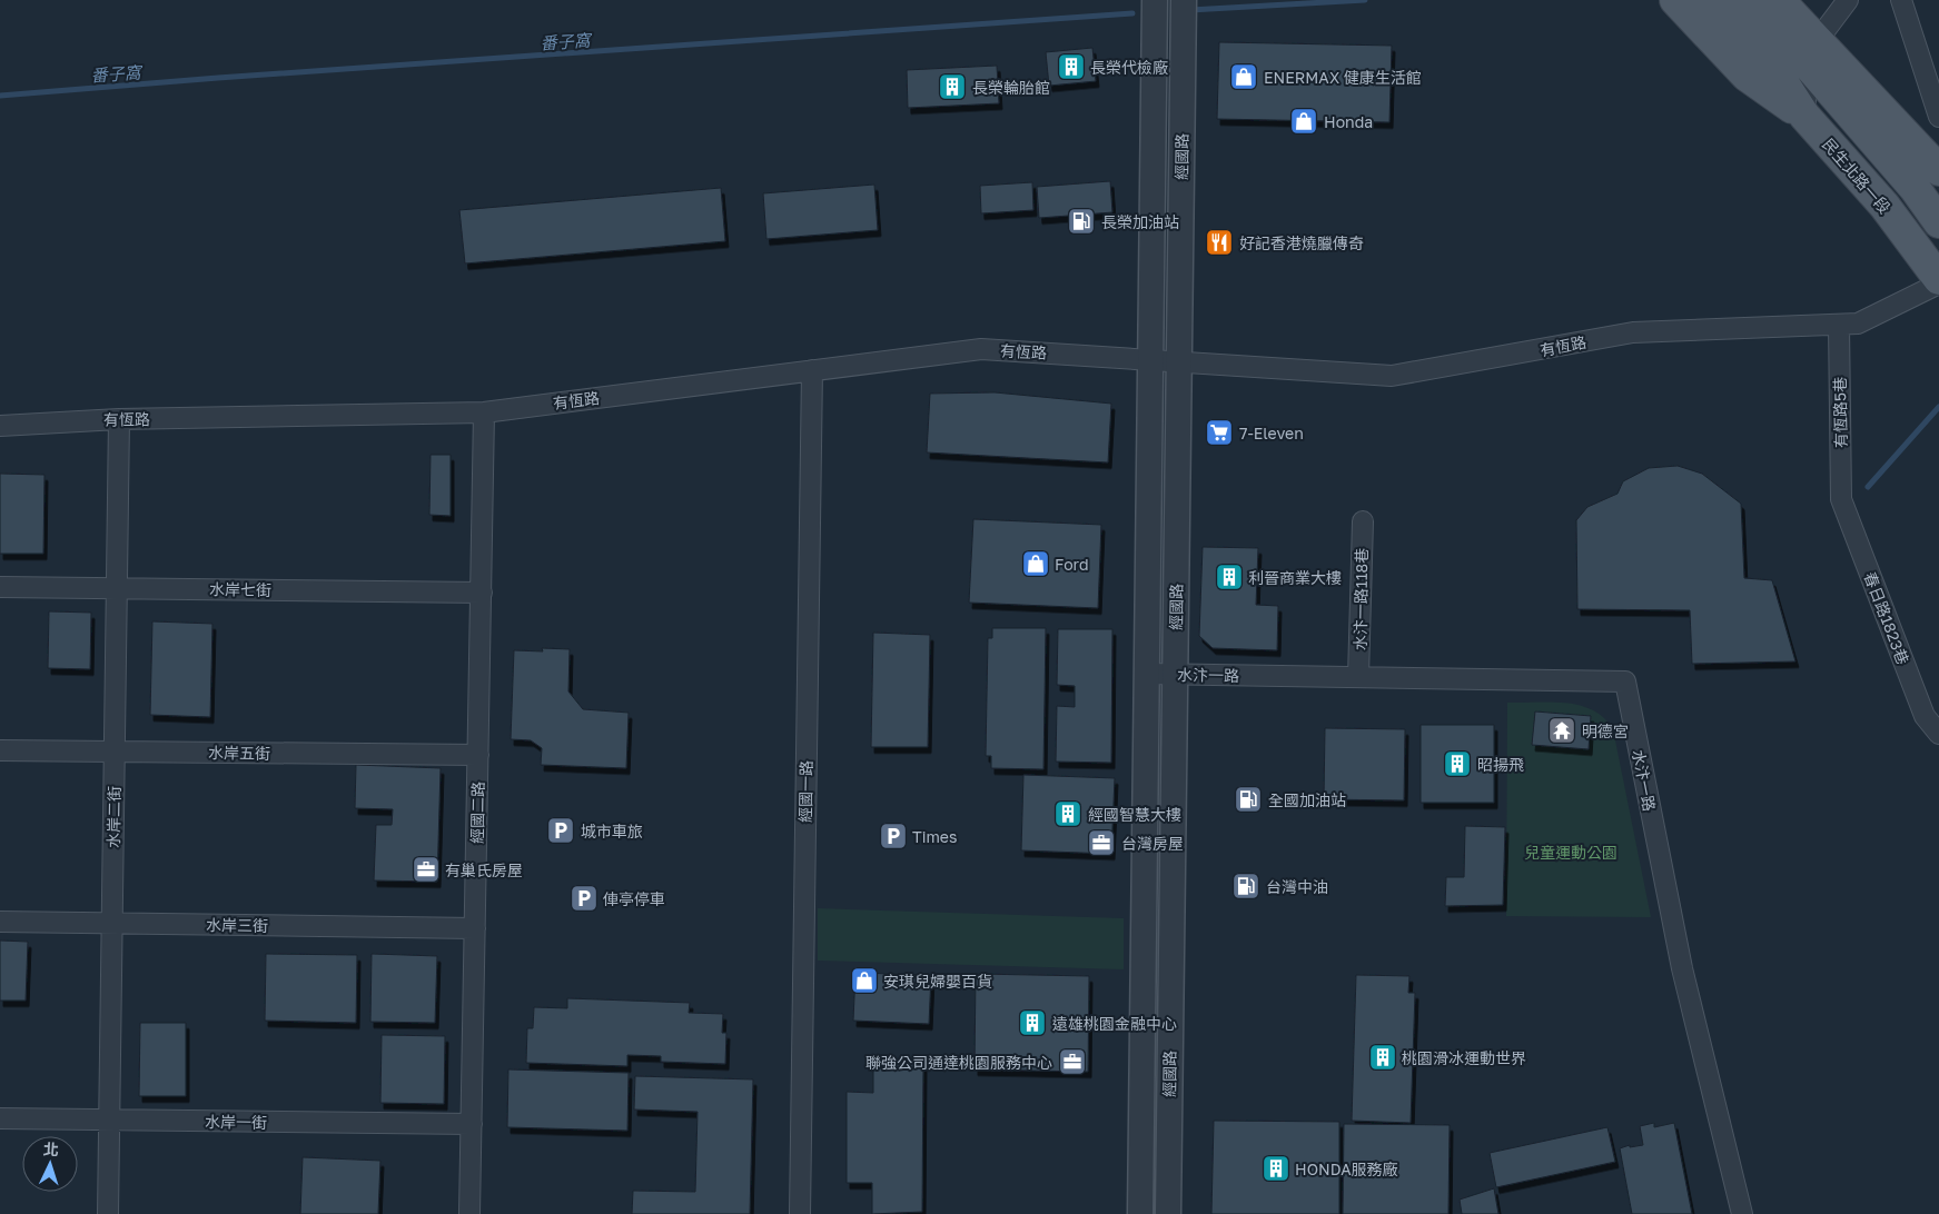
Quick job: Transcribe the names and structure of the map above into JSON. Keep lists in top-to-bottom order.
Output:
{
  "streets": {
    "main road": ["民生北路一段"],
    "street": [
      "經國路",
      "有恆路",
      "有恆路5巷",
      "水岸七街",
      "水汴一路118巷",
      "春日路1823巷",
      "水汴一路",
      "水岸五街",
      "經國一路",
      "經國二路",
      "水岸二街",
      "水岸三街",
      "水岸一街"
    ]
  },
  "crossings": [
    ["經國路", "有恆路"],
    ["經國路", "水汴一路"],
    ["有恆路", "有恆路5巷"],
    ["有恆路", "經國一路"],
    ["有恆路", "經國二路"],
    ["有恆路", "水岸二街"],
    ["有恆路5巷", "春日路1823巷"],
    ["水岸七街", "經國二路"],
    ["水岸七街", "水岸二街"],
    ["水汴一路118巷", "水汴一路"],
    ["水岸五街", "經國二路"],
    ["水岸五街", "水岸二街"],
    ["經國二路", "水岸三街"],
    ["經國二路", "水岸一街"],
    ["水岸二街", "水岸三街"],
    ["水岸二街", "水岸一街"]
  ],
  "water": ["番子窩"],
  "parks": ["兒童運動公園"],
  "places": {
    "building": [
      "長榮代檢廠",
      "長榮輪胎館",
      "利晉商業大樓",
      "昭揚飛",
      "經國智慧大樓",
      "遠雄桃園金融中心",
      "桃園滑冰運動世界",
      "HONDA服務廠"
    ],
    "shop": [
      "ENERMAX 健康生活館",
      "Honda",
      "Ford",
      "安琪兒婦嬰百貨"
    ],
    "fuel station": ["長榮加油站", "全國加油站", "台灣中油"],
    "restaurant": ["好記香港燒臘傳奇"],
    "supermarket": ["7-Eleven"],
    "temple": ["明德宮"],
    "parking": ["城市車旅", "Times", "俥亭停車"],
    "office": ["台灣房屋", "有巢氏房屋", "聯強公司通達桃園服務中心"]
  },
  "north": "top"
}
